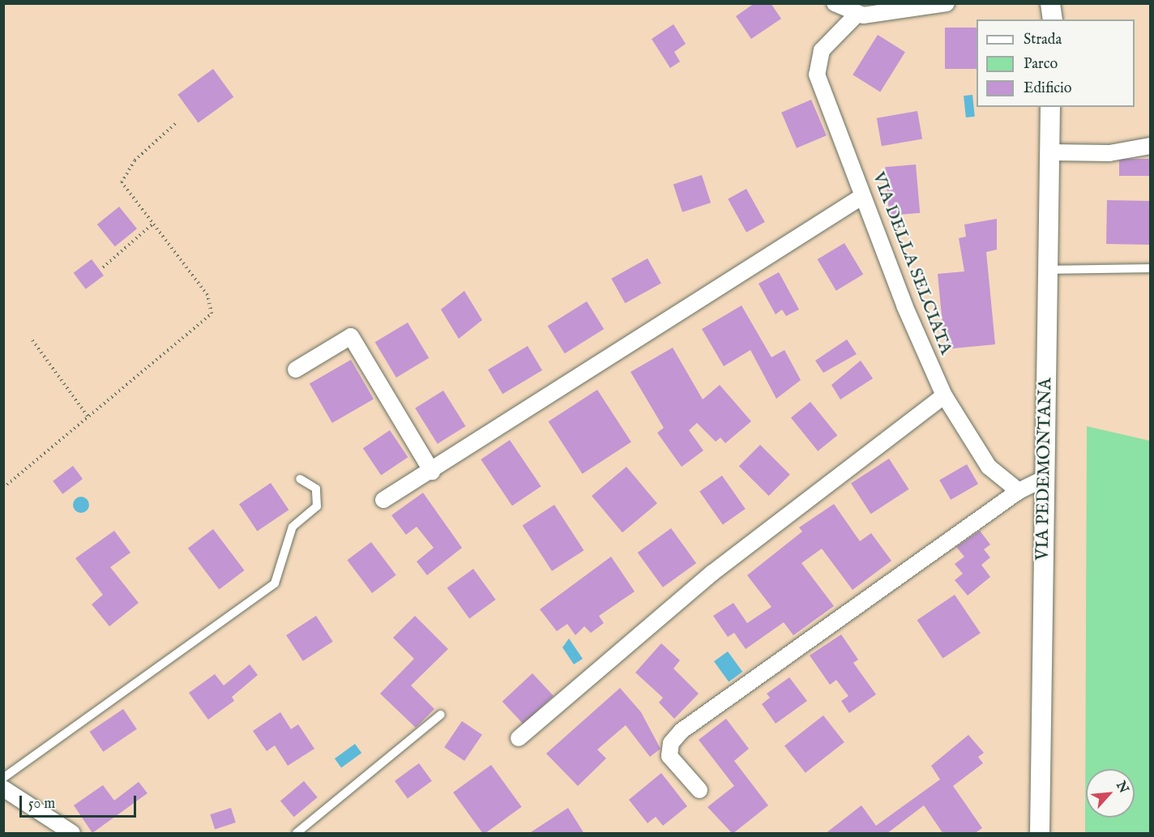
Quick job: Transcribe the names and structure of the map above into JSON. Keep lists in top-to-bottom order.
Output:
{
  "streets": {
    "street": ["VIA DELLA SELCIATA", "VIA PEDEMONTANA"]
  },
  "legend": ["Strada", "Parco", "Edificio"],
  "scale_bar": "50 m",
  "north": "top right"
}
